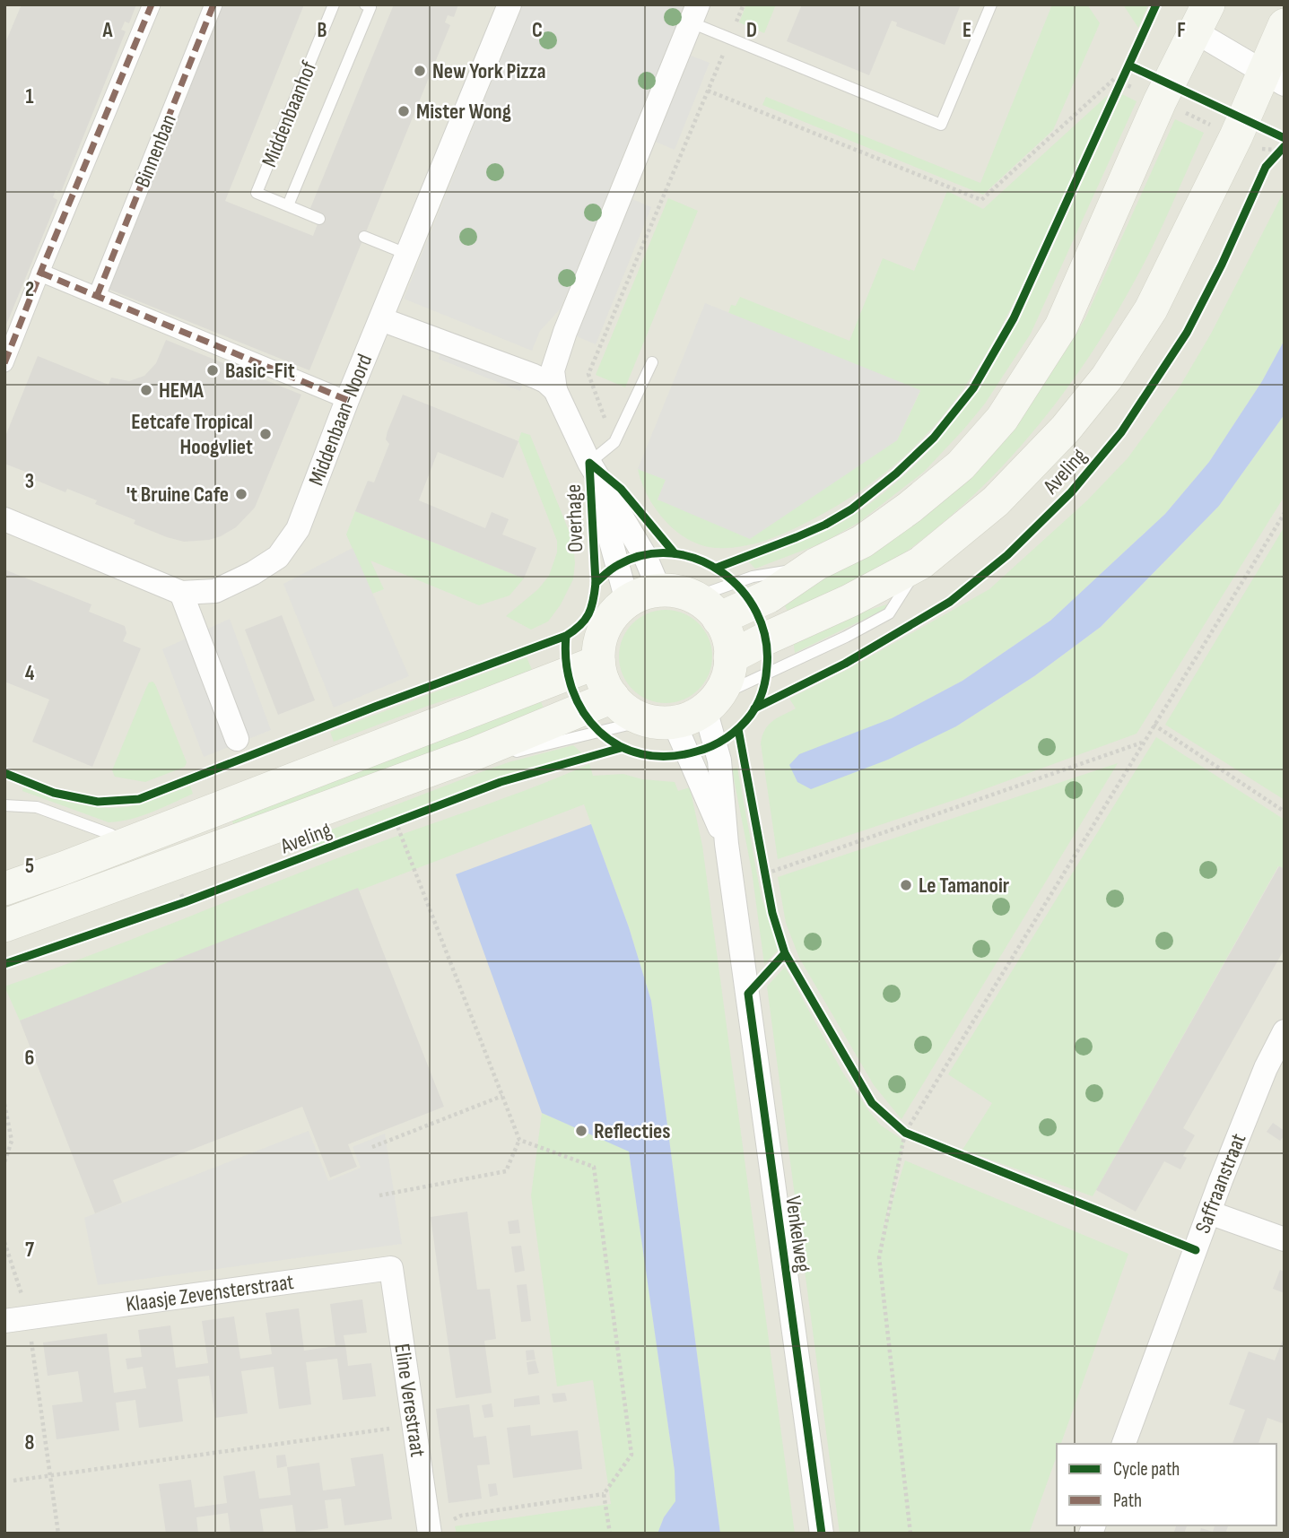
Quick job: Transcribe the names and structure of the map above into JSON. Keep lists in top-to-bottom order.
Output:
{
  "streets": {
    "main road": ["Aveling"],
    "street": [
      "Binnenban",
      "Middenbaan-Noord",
      "Overhage",
      "Saffraanstraat",
      "Venkelweg",
      "Klaasje Zevensterstraat",
      "Eline Verestraat"
    ],
    "lane": ["Middenbaanhof"]
  },
  "crossings": [
    ["Aveling", "Overhage"],
    ["Aveling", "Venkelweg"],
    ["Overhage", "Venkelweg"],
    ["Klaasje Zevensterstraat", "Eline Verestraat"]
  ],
  "places": [
    "New York Pizza",
    "Mister Wong",
    "Basic-Fit",
    "HEMA",
    "Eetcafe Tropical Hoogvliet",
    "'t Bruine Cafe",
    "Le Tamanoir",
    "Reflecties"
  ],
  "legend": ["Cycle path", "Path"],
  "grid": {
    "columns": [
      "A",
      "B",
      "C",
      "D",
      "E",
      "F"
    ],
    "rows": [
      "1",
      "2",
      "3",
      "4",
      "5",
      "6",
      "7",
      "8"
    ]
  }
}
